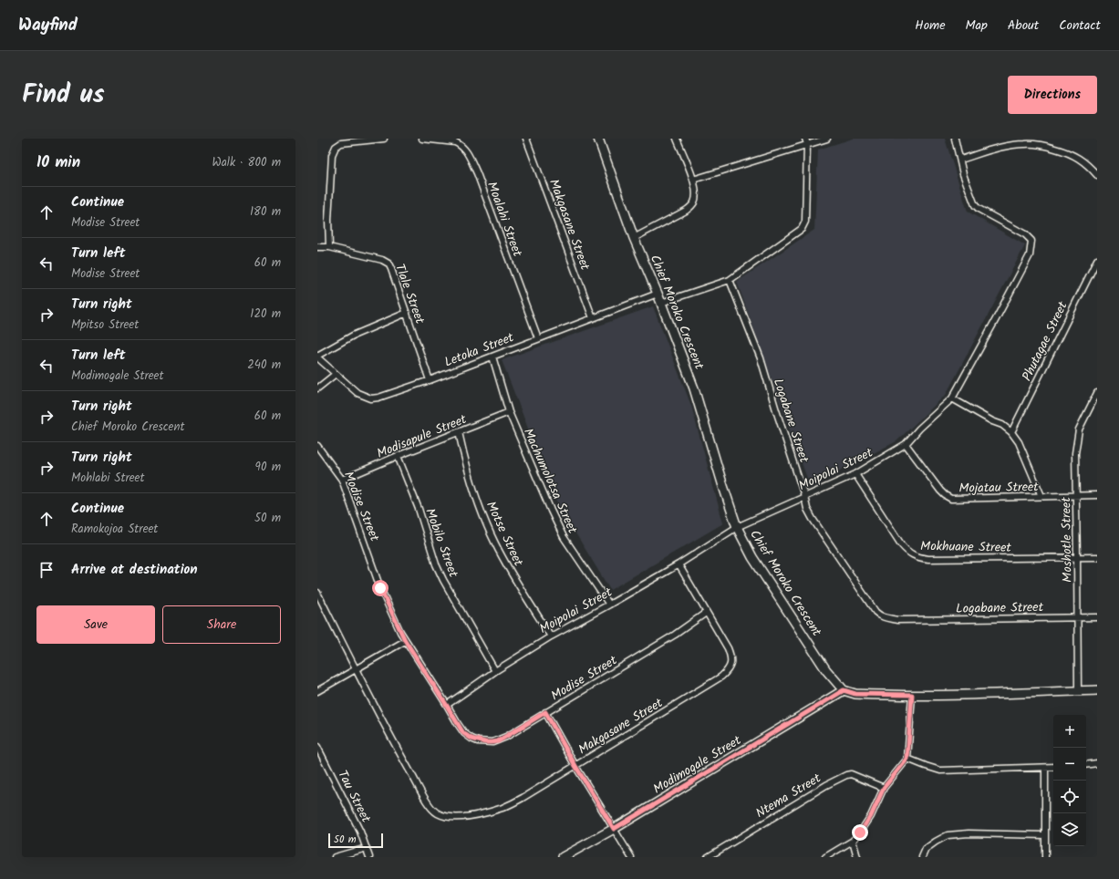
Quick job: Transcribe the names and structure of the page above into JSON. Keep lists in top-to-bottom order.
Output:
{
  "streets": {
    "street": [
      "Moalahi Street",
      "Makgasane Street",
      "Tlale Street",
      "Chief Moroko Crescent",
      "Phutagae Street",
      "Letoka Street",
      "Logabane Street",
      "Modisapule Street",
      "Moipolai Street",
      "Machumolotsa Street",
      "Mojatau Street",
      "Modise Street",
      "Motse Street",
      "Moshotle Street",
      "Mobilo Street",
      "Mokhuane Street",
      "Modimogale Street",
      "Ntema Street",
      "Tau Street"
    ]
  },
  "crossings": [
    ["Moalahi Street", "Letoka Street"],
    ["Makgasane Street", "Letoka Street"],
    ["Makgasane Street", "Moipolai Street"],
    ["Makgasane Street", "Modise Street"],
    ["Tlale Street", "Letoka Street"],
    ["Chief Moroko Crescent", "Letoka Street"],
    ["Chief Moroko Crescent", "Moipolai Street"],
    ["Chief Moroko Crescent", "Modimogale Street"],
    ["Letoka Street", "Machumolotsa Street"],
    ["Logabane Street", "Moipolai Street"],
    ["Logabane Street", "Moshotle Street"],
    ["Modisapule Street", "Machumolotsa Street"],
    ["Modisapule Street", "Modise Street"],
    ["Modisapule Street", "Motse Street"],
    ["Modisapule Street", "Mobilo Street"],
    ["Moipolai Street", "Machumolotsa Street"],
    ["Moipolai Street", "Mojatau Street"],
    ["Moipolai Street", "Modise Street"],
    ["Moipolai Street", "Motse Street"],
    ["Moipolai Street", "Mobilo Street"],
    ["Moipolai Street", "Mokhuane Street"],
    ["Mojatau Street", "Moshotle Street"],
    ["Moshotle Street", "Mokhuane Street"]
  ],
  "scale_bar": "50 m",
  "page": {
    "header": "Wayfind",
    "nav": [
      "Home",
      "Map",
      "About",
      "Contact"
    ],
    "title": "Find us",
    "buttons": [
      "Directions",
      ["Save", "Share"]
    ],
    "heading": ["10 min", "Walk · 800 m"],
    "list": [
      ["Continue", "Modise Street", "180 m"],
      ["Turn left", "Modise Street", "60 m"],
      ["Turn right", "Mpitso Street", "120 m"],
      ["Turn left", "Modimogale Street", "240 m"],
      ["Turn right", "Chief Moroko Crescent", "60 m"],
      ["Turn right", "Mohlabi Street", "90 m"],
      ["Continue", "Ramokojoa Street", "50 m"],
      "Arrive at destination"
    ],
    "map_buttons": ["+", "−"],
    "scale": "50 m"
  }
}
